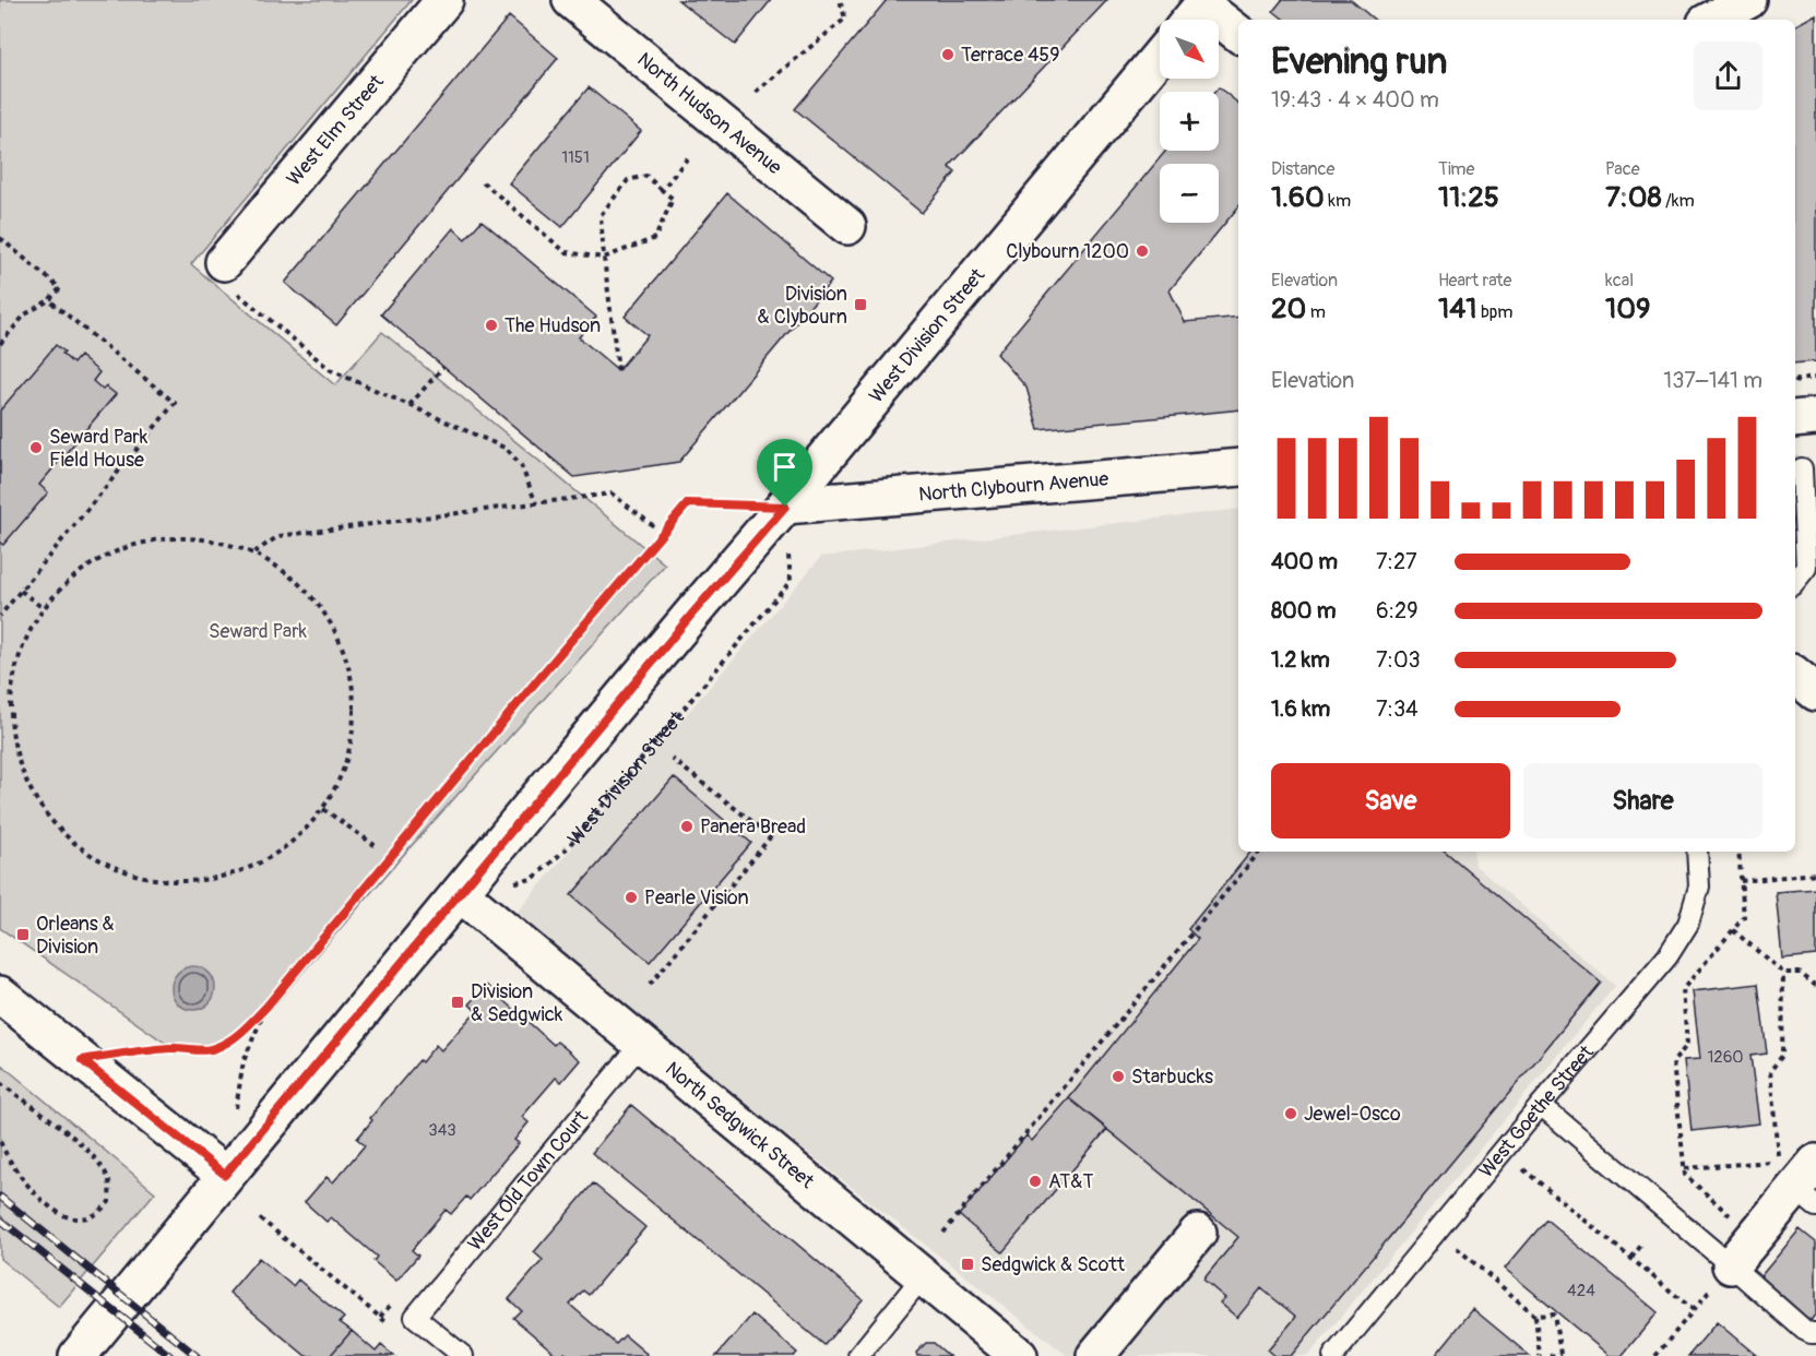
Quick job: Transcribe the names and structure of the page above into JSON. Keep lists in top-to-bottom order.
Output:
{
  "streets": {
    "main road": [
      "North Hudson Avenue",
      "West Elm Street",
      "West Division Street",
      "North Clybourn Avenue",
      "North Sedgwick Street"
    ],
    "lane": ["West Goethe Street", "West Old Town Court"]
  },
  "crossings": [
    ["West Division Street", "North Clybourn Avenue"],
    ["West Division Street", "North Sedgwick Street"],
    ["North Sedgwick Street", "West Old Town Court"]
  ],
  "parks": ["Seward Park"],
  "places": {
    "other": [
      "Terrace 459",
      "Clybourn 1200",
      "The Hudson",
      "Seward Park Field House",
      "Panera Bread",
      "Pearle Vision",
      "Starbucks",
      "Jewel-Osco",
      "AT&T"
    ],
    "transit": [
      "Division & Clybourn",
      "Orleans & Division",
      "Division & Sedgwick",
      "Sedgwick & Scott"
    ]
  },
  "house_numbers": [
    "1151",
    "1260",
    "343",
    "424"
  ],
  "north": "bottom right",
  "page": {
    "map_buttons": ["+", "−"],
    "heading": ["Evening run", "19:43 · 4 × 400 m"],
    "stats": [
      ["Distance", "1.60 km"],
      ["Time", "11:25"],
      ["Pace", "7:08 /km"],
      ["Elevation", "20 m"],
      ["Heart rate", "141 bpm"],
      ["kcal", "109"]
    ],
    "chart": ["Elevation", "137–141 m"],
    "list": [
      {
        "name": "400 m",
        "note": "7:27"
      },
      {
        "name": "800 m",
        "note": "6:29"
      },
      {
        "name": "1.2 km",
        "note": "7:03"
      },
      {
        "name": "1.6 km",
        "note": "7:34"
      }
    ],
    "buttons": ["Save", "Share"]
  }
}
